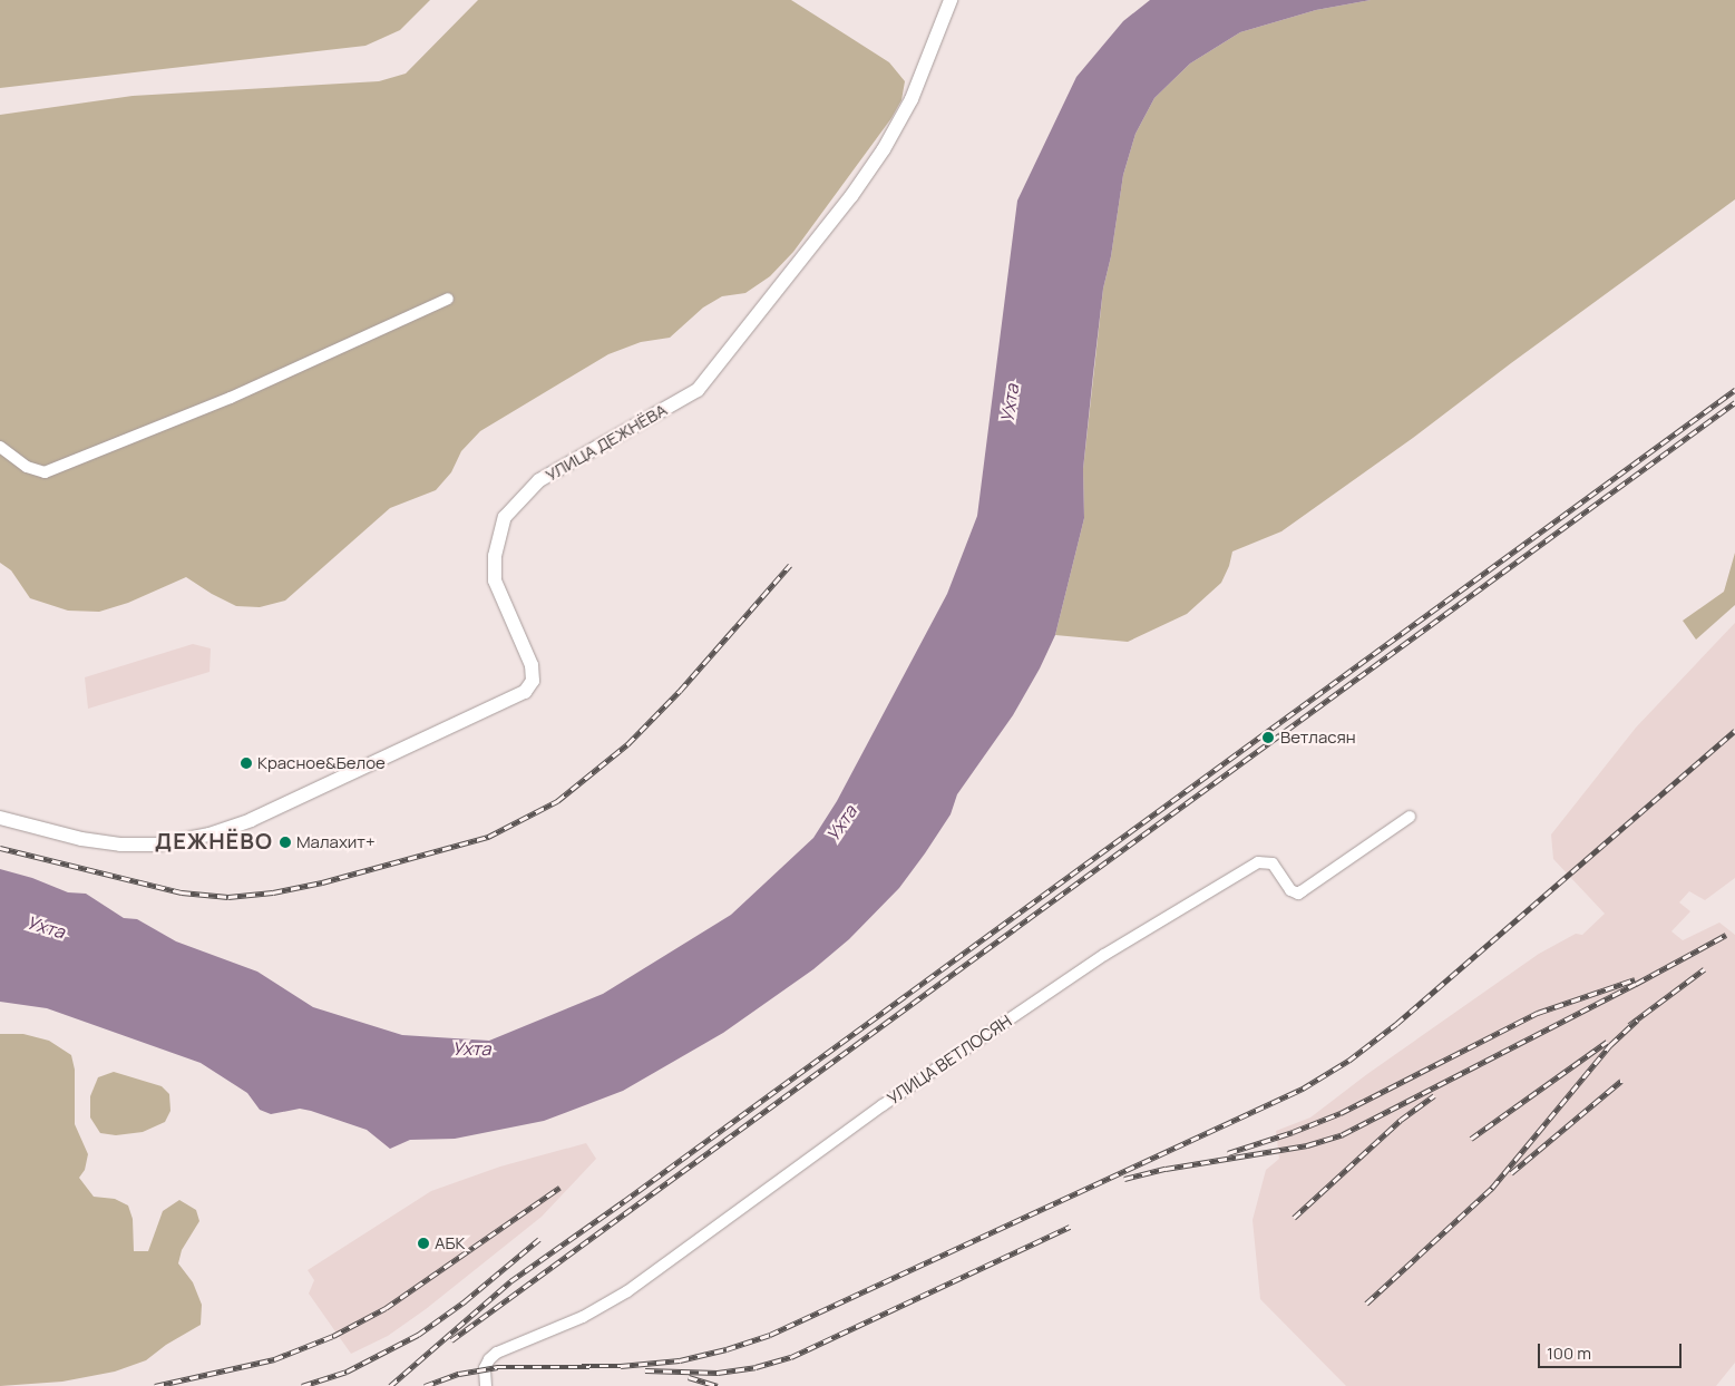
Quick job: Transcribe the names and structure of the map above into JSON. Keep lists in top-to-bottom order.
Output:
{
  "streets": {
    "street": ["УЛИЦА ДЕЖНЁВА", "УЛИЦА ВЕТЛОСЯН"]
  },
  "districts": ["ДЕЖНЁВО"],
  "water": ["Ухта"],
  "places": [
    "Ветласян",
    "Красное&Белое",
    "Малахит+",
    "АБК"
  ],
  "scale_bar": "100 m"
}
